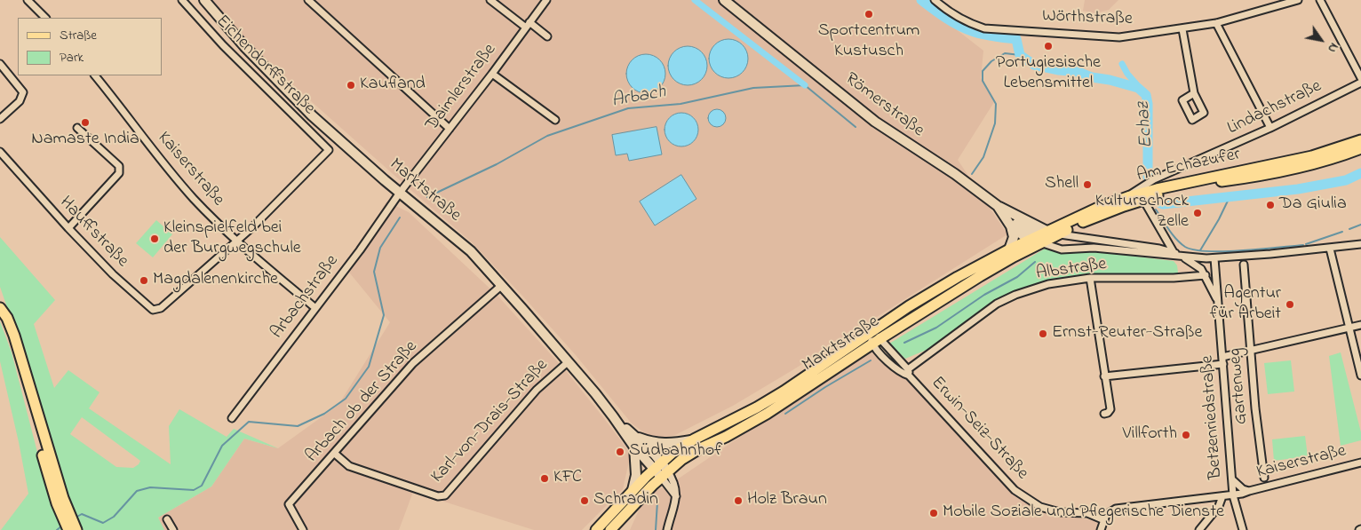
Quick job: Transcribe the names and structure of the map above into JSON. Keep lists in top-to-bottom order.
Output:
{
  "streets": {
    "main road": ["Römerstraße", "Am Echazufer", "Marktstraße"],
    "street": [
      "Wörthstraße",
      "Eichendorffstraße",
      "Daimlerstraße",
      "Lindachstraße",
      "Kaiserstraße",
      "Hauffstraße",
      "Albstraße",
      "Arbachstraße",
      "Gartenweg",
      "Arbach ob der Straße",
      "Betzenriedstraße",
      "Karl-von-Drais-Straße",
      "Erwin-Seiz-Straße"
    ]
  },
  "crossings": [
    ["Eichendorffstraße", "Hauffstraße"],
    ["Daimlerstraße", "Marktstraße"],
    ["Daimlerstraße", "Arbachstraße"],
    ["Römerstraße", "Am Echazufer"],
    ["Römerstraße", "Marktstraße"],
    ["Römerstraße", "Albstraße"],
    ["Lindachstraße", "Am Echazufer"],
    ["Am Echazufer", "Marktstraße"],
    ["Am Echazufer", "Albstraße"],
    ["Kaiserstraße", "Hauffstraße"],
    ["Kaiserstraße", "Arbachstraße"],
    ["Kaiserstraße", "Betzenriedstraße"],
    ["Kaiserstraße", "Erwin-Seiz-Straße"],
    ["Marktstraße", "Albstraße"],
    ["Marktstraße", "Arbachstraße"],
    ["Marktstraße", "Arbach ob der Straße"],
    ["Marktstraße", "Karl-von-Drais-Straße"],
    ["Marktstraße", "Erwin-Seiz-Straße"],
    ["Albstraße", "Betzenriedstraße"],
    ["Albstraße", "Erwin-Seiz-Straße"],
    ["Arbach ob der Straße", "Karl-von-Drais-Straße"]
  ],
  "water": ["Arbach", "Echaz"],
  "places": [
    "Sportcentrum Kustusch",
    "Portugiesische Lebensmittel",
    "Kaufland",
    "Namaste India",
    "Shell",
    "Da Giulia",
    "Kulturschock Zelle",
    "Kleinspielfeld bei der Burgwegschule",
    "Magdalenenkirche",
    "Agentur für Arbeit",
    "Ernst-Reuter-Straße",
    "Villforth",
    "Südbahnhof",
    "KFC",
    "Schradin",
    "Holz Braun",
    "Mobile Soziale und Pflegerische Dienste"
  ],
  "legend": ["Straße", "Park"],
  "north": "bottom right"
}
